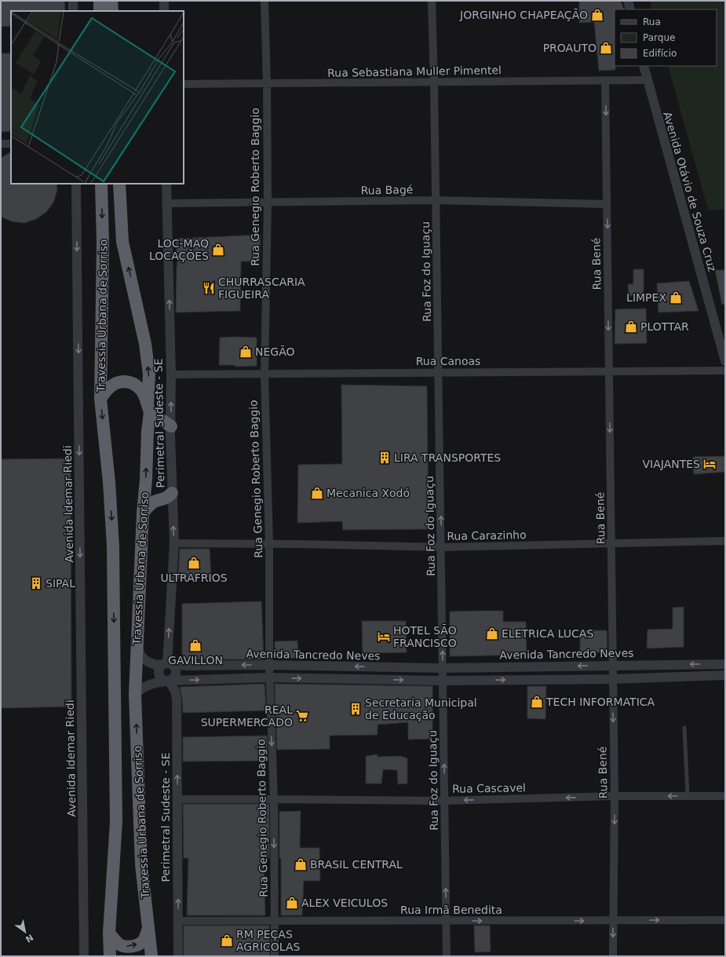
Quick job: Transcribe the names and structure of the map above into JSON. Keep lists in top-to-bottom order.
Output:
{
  "streets": {
    "highway": ["Travessia Urbana de Sorriso"],
    "street": [
      "Rua Sebastiana Muller Pimentel",
      "Rua Genegio Roberto Baggio",
      "Rua Bagé",
      "Avenida Otávio de Souza Cruz",
      "Rua Bené",
      "Rua Foz do Iguaçu",
      "Rua Canoas",
      "Perimetral Sudeste - SE",
      "Avenida Idemar Riedi",
      "Rua Carazinho",
      "Avenida Tancredo Neves",
      "Rua Cascavel",
      "Rua Irmã Benedita"
    ]
  },
  "crossings": [
    ["Rua Sebastiana Muller Pimentel", "Rua Genegio Roberto Baggio"],
    ["Rua Sebastiana Muller Pimentel", "Avenida Otávio de Souza Cruz"],
    ["Rua Sebastiana Muller Pimentel", "Rua Bené"],
    ["Rua Sebastiana Muller Pimentel", "Rua Foz do Iguaçu"],
    ["Rua Genegio Roberto Baggio", "Rua Bagé"],
    ["Rua Genegio Roberto Baggio", "Rua Canoas"],
    ["Rua Genegio Roberto Baggio", "Rua Carazinho"],
    ["Rua Genegio Roberto Baggio", "Avenida Tancredo Neves"],
    ["Rua Genegio Roberto Baggio", "Rua Cascavel"],
    ["Rua Genegio Roberto Baggio", "Rua Irmã Benedita"],
    ["Rua Bagé", "Rua Bené"],
    ["Rua Bagé", "Rua Foz do Iguaçu"],
    ["Rua Bagé", "Perimetral Sudeste - SE"],
    ["Rua Bené", "Rua Canoas"],
    ["Rua Bené", "Rua Carazinho"],
    ["Rua Bené", "Avenida Tancredo Neves"],
    ["Rua Bené", "Rua Cascavel"],
    ["Rua Bené", "Rua Irmã Benedita"],
    ["Rua Foz do Iguaçu", "Rua Canoas"],
    ["Rua Foz do Iguaçu", "Rua Carazinho"],
    ["Rua Foz do Iguaçu", "Avenida Tancredo Neves"],
    ["Rua Foz do Iguaçu", "Rua Cascavel"],
    ["Rua Foz do Iguaçu", "Rua Irmã Benedita"],
    ["Travessia Urbana de Sorriso", "Avenida Tancredo Neves"],
    ["Rua Canoas", "Perimetral Sudeste - SE"],
    ["Perimetral Sudeste - SE", "Rua Carazinho"],
    ["Perimetral Sudeste - SE", "Avenida Tancredo Neves"],
    ["Perimetral Sudeste - SE", "Rua Cascavel"],
    ["Perimetral Sudeste - SE", "Rua Irmã Benedita"]
  ],
  "one_way": [
    "Rua Bené",
    "Rua Foz do Iguaçu",
    "Perimetral Sudeste - SE",
    "Avenida Idemar Riedi",
    "Rua Cascavel",
    "Rua Irmã Benedita"
  ],
  "places": {
    "shop": [
      "JORGINHO CHAPEAÇÃO",
      "PROAUTO",
      "LOC-MAQ LOCAÇÕES",
      "LIMPEX",
      "PLOTTAR",
      "NEGÃO",
      "Mecanica Xodó",
      "ULTRAFRIOS",
      "ELETRICA LUCAS",
      "GAVILLON",
      "TECH INFORMATICA",
      "BRASIL CENTRAL",
      "ALEX VEICULOS",
      "RM PEÇAS AGRICOLAS"
    ],
    "restaurant": ["CHURRASCARIA FIGUEIRA"],
    "building": ["LIRA TRANSPORTES", "SIPAL", "Secretaria Municipal de Educação"],
    "hotel": ["VIAJANTES", "HOTEL SÃO FRANCISCO"],
    "supermarket": ["REAL SUPERMERCADO"]
  },
  "legend": ["Rua", "Parque", "Edifício"],
  "north": "bottom right"
}
